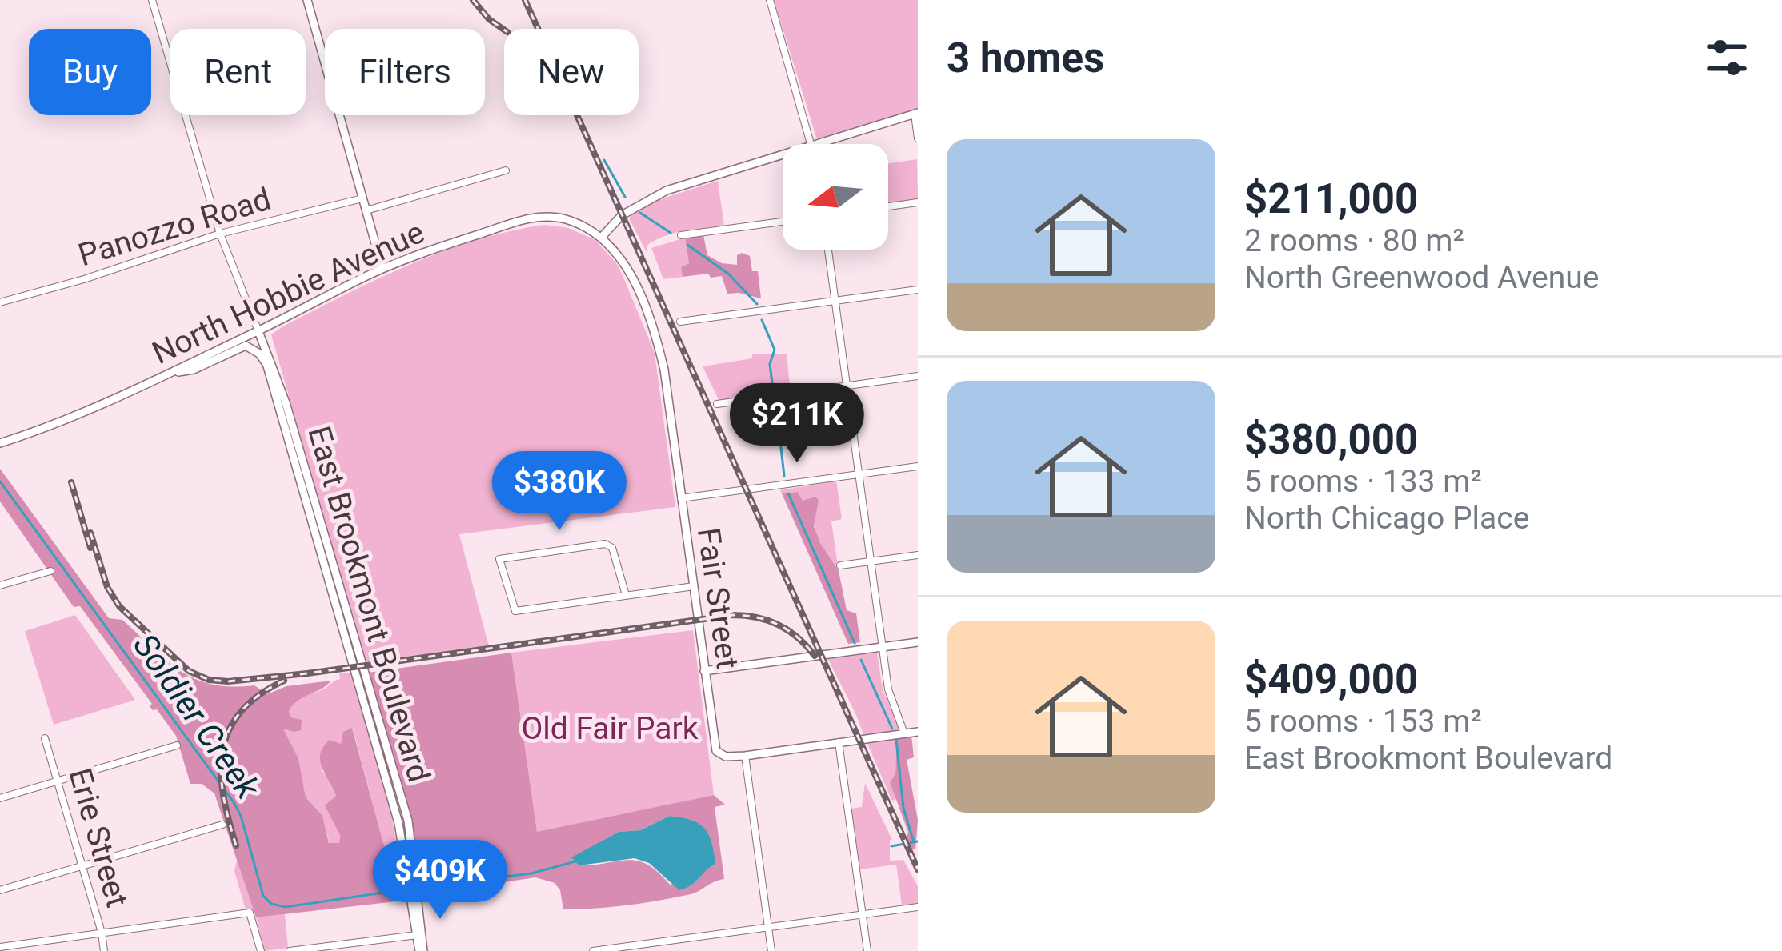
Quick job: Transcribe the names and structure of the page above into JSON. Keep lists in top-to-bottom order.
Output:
{
  "streets": {
    "main road": ["North Hobbie Avenue", "Fair Street", "East Brookmont Boulevard"],
    "street": ["Panozzo Road", "Erie Street"]
  },
  "crossings": [
    ["Panozzo Road", "East Brookmont Boulevard"],
    ["North Hobbie Avenue", "Fair Street"],
    ["North Hobbie Avenue", "East Brookmont Boulevard"]
  ],
  "water": ["Soldier Creek"],
  "parks": ["Old Fair Park"],
  "north": "left",
  "page": {
    "heading": "3 homes",
    "chip": [
      "Buy",
      "Rent",
      "Filters",
      "New"
    ],
    "list": [
      {
        "name": "$211,000",
        "note": "2 rooms · 80 m² · North Greenwood Avenue"
      },
      {
        "name": "$380,000",
        "note": "5 rooms · 133 m² · North Chicago Place"
      },
      {
        "name": "$409,000",
        "note": "5 rooms · 153 m² · East Brookmont Boulevard"
      }
    ],
    "price": ["$211K", "$380K", "$409K"]
  }
}
